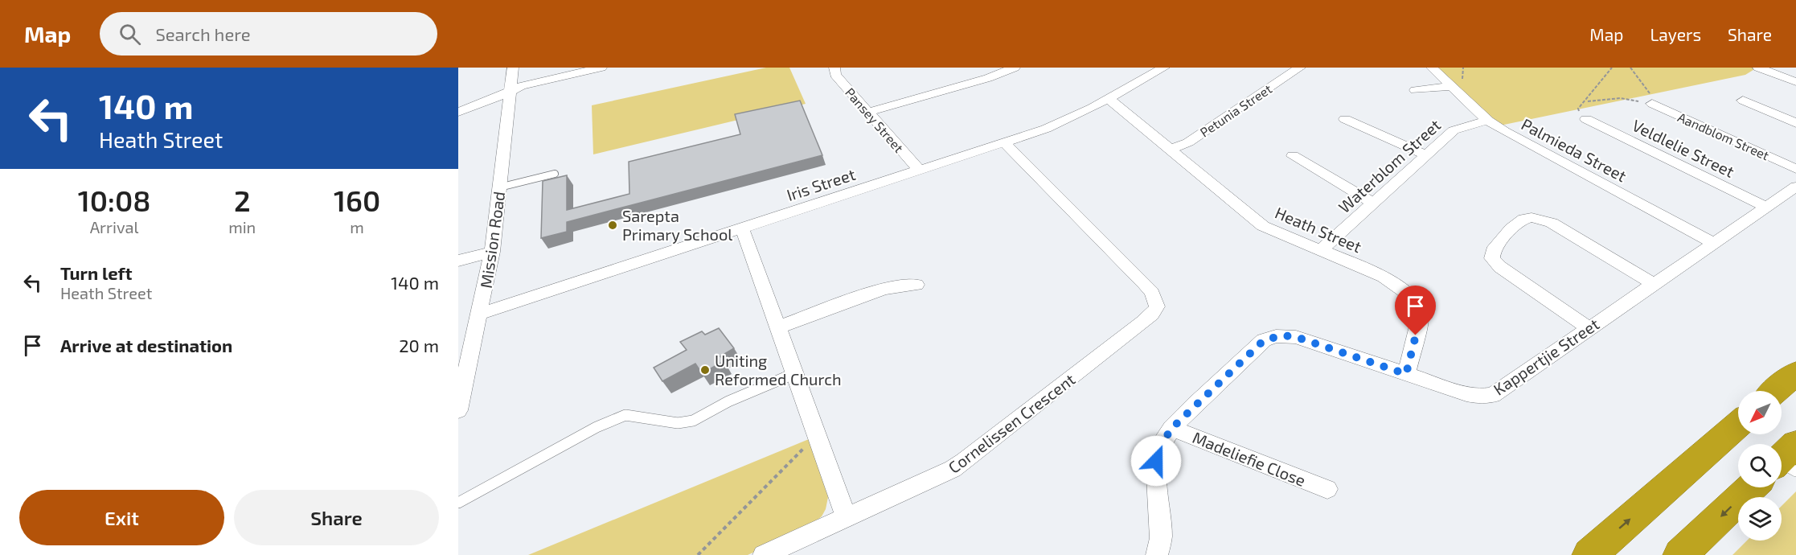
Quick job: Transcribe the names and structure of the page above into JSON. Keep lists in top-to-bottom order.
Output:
{
  "streets": {
    "street": [
      "Petunia Street",
      "Pansey Street",
      "Aandblom Street",
      "Veldlelie Street",
      "Palmieda Street",
      "Waterblom Street",
      "Iris Street",
      "Heath Street",
      "Mission Road",
      "Kappertjie Street",
      "Cornelissen Crescent",
      "Madeliefie Close"
    ]
  },
  "crossings": [
    ["Petunia Street", "Heath Street"],
    ["Pansey Street", "Iris Street"],
    ["Veldlelie Street", "Kappertjie Street"],
    ["Palmieda Street", "Waterblom Street"],
    ["Palmieda Street", "Kappertjie Street"],
    ["Waterblom Street", "Heath Street"],
    ["Iris Street", "Heath Street"],
    ["Iris Street", "Mission Road"],
    ["Iris Street", "Cornelissen Crescent"],
    ["Heath Street", "Kappertjie Street"],
    ["Kappertjie Street", "Madeliefie Close"]
  ],
  "places": ["Sarepta Primary School", "Uniting Reformed Church"],
  "north": "bottom left",
  "page": {
    "header": "Map",
    "search": "Search here",
    "nav": ["Map", "Layers", "Share"],
    "turn": ["140 m", "Heath Street"],
    "eta": [
      "10:08",
      "Arrival",
      "2",
      "min",
      "160",
      "m"
    ],
    "list": [
      {
        "name": "Turn left",
        "note": "Heath Street",
        "value": "140 m"
      },
      {
        "name": "Arrive at destination",
        "value": "20 m"
      }
    ],
    "buttons": ["Exit", "Share"]
  }
}
